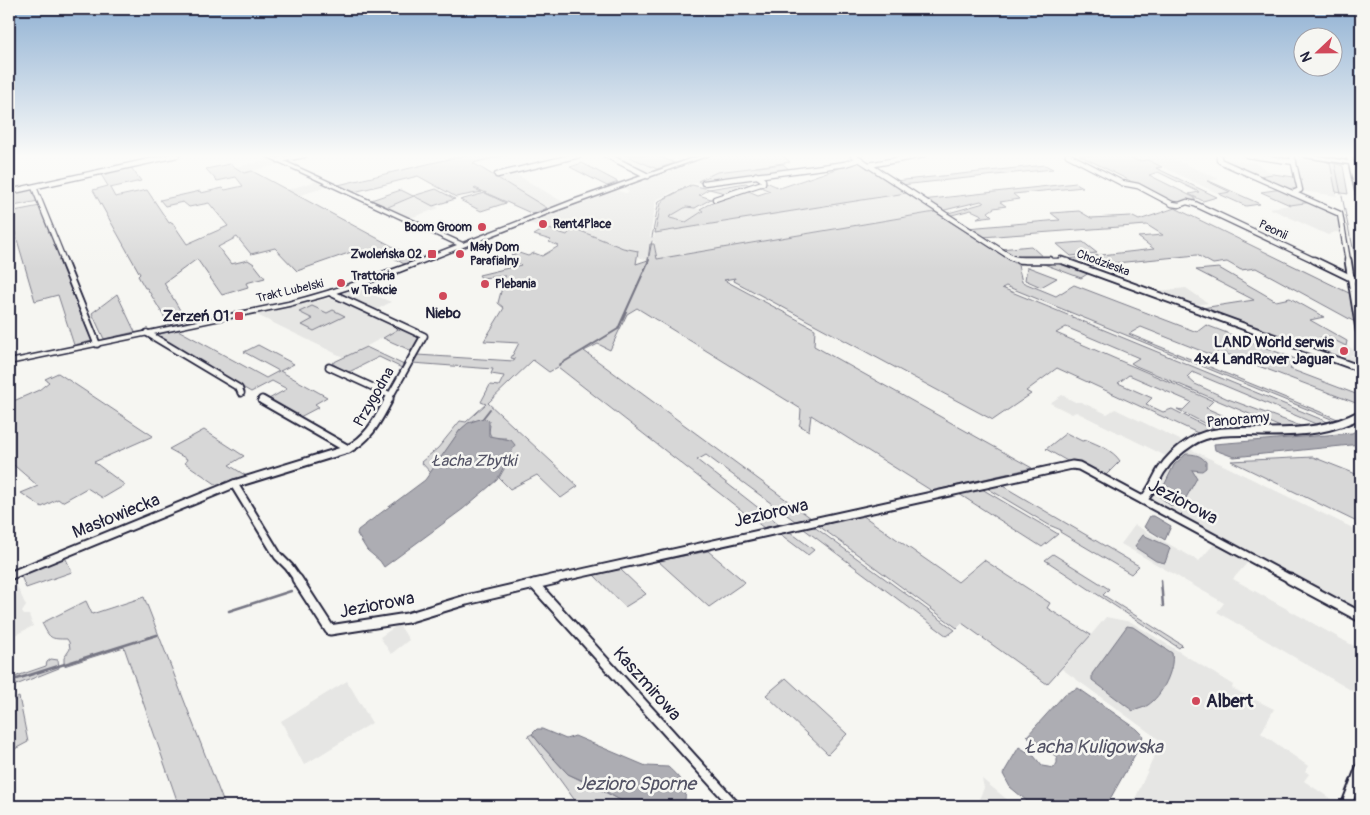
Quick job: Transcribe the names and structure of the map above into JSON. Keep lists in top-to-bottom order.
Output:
{
  "streets": {
    "street": [
      "Peonii",
      "Chodzieska",
      "Trakt Lubelski",
      "Przygodna",
      "Panoramy",
      "Jeziorowa",
      "Masłowiecka",
      "Kaszmirowa"
    ]
  },
  "crossings": [
    ["Trakt Lubelski", "Przygodna"],
    ["Przygodna", "Jeziorowa"],
    ["Przygodna", "Masłowiecka"],
    ["Panoramy", "Jeziorowa"],
    ["Jeziorowa", "Masłowiecka"],
    ["Jeziorowa", "Kaszmirowa"]
  ],
  "water": ["Łacha Zbytki", "Łacha Kuligowska", "Jezioro Sporne"],
  "places": {
    "other": [
      "Rent4Place",
      "Boom Groom",
      "Mały Dom Parafialny",
      "Trattoria w Trakcie",
      "Plebania",
      "Niebo",
      "LAND World serwis 4x4 LandRover Jaguar",
      "Albert"
    ],
    "transit": ["Zwoleńska 02", "Zerzeń 01"]
  },
  "north": "left"
}
